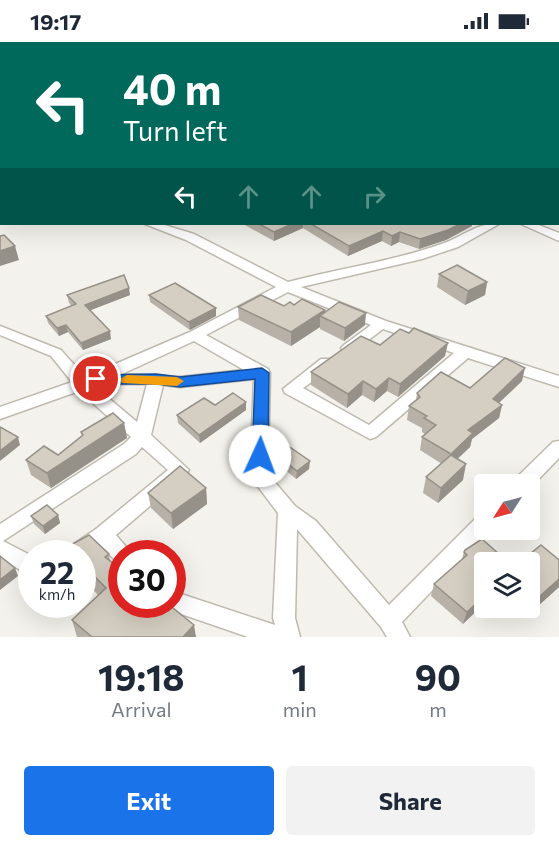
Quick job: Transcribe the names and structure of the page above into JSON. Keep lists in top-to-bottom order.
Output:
{
  "north": "bottom left",
  "page": {
    "status": "19:17",
    "turn": ["40 m", "Turn left"],
    "speed": "22 km/h",
    "limit": "30",
    "eta": [
      "19:18",
      "Arrival",
      "1",
      "min",
      "90",
      "m"
    ],
    "buttons": ["Exit", "Share"]
  }
}
